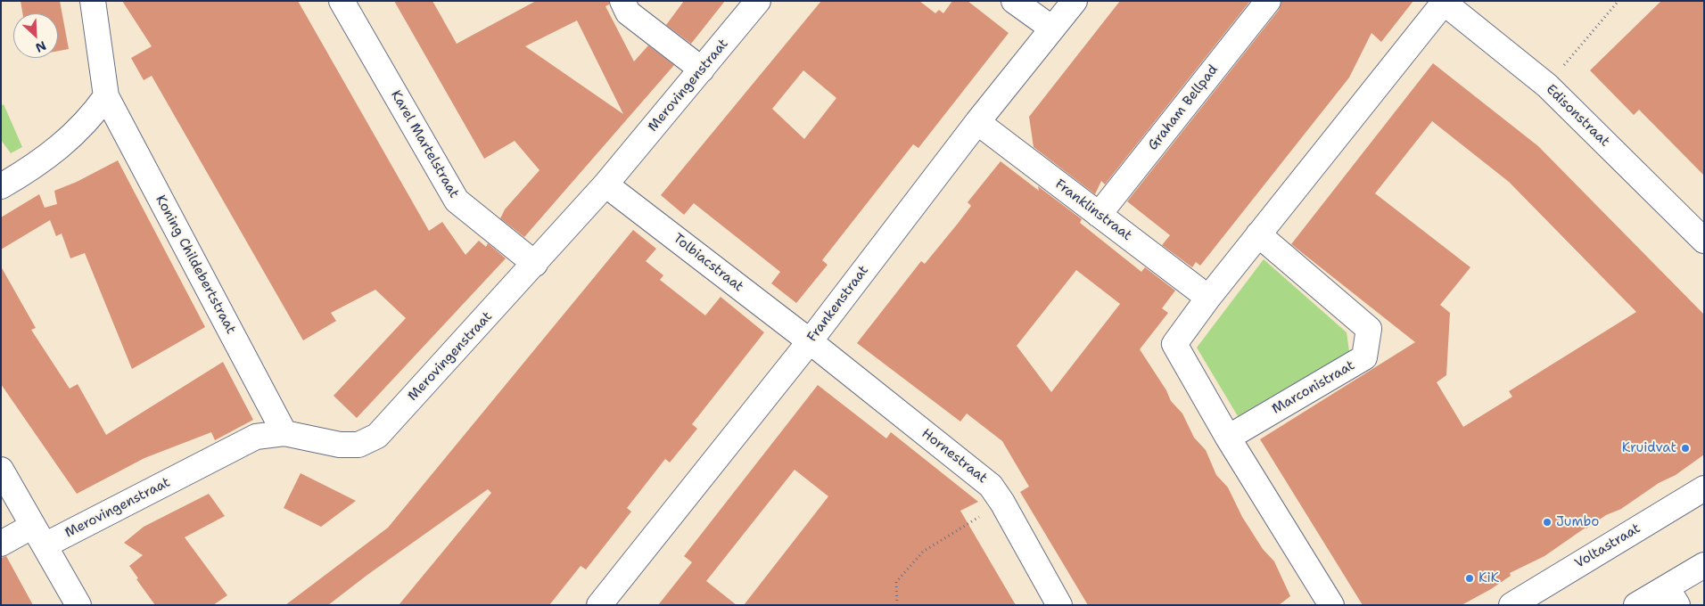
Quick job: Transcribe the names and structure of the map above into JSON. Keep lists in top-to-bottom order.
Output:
{
  "streets": {
    "street": [
      "Merovingenstraat",
      "Graham Bellpad",
      "Edisonstraat",
      "Karel Martelstraat",
      "Franklinstraat",
      "Tolbiacstraat",
      "Koning Childebertstraat",
      "Frankenstraat",
      "Marconistraat",
      "Hornestraat",
      "Voltastraat"
    ]
  },
  "crossings": [
    ["Merovingenstraat", "Karel Martelstraat"],
    ["Merovingenstraat", "Tolbiacstraat"],
    ["Merovingenstraat", "Koning Childebertstraat"],
    ["Graham Bellpad", "Franklinstraat"],
    ["Franklinstraat", "Frankenstraat"],
    ["Tolbiacstraat", "Frankenstraat"],
    ["Tolbiacstraat", "Hornestraat"],
    ["Frankenstraat", "Hornestraat"]
  ],
  "places": ["Kruidvat", "Jumbo", "KiK"],
  "north": "bottom right"
}
